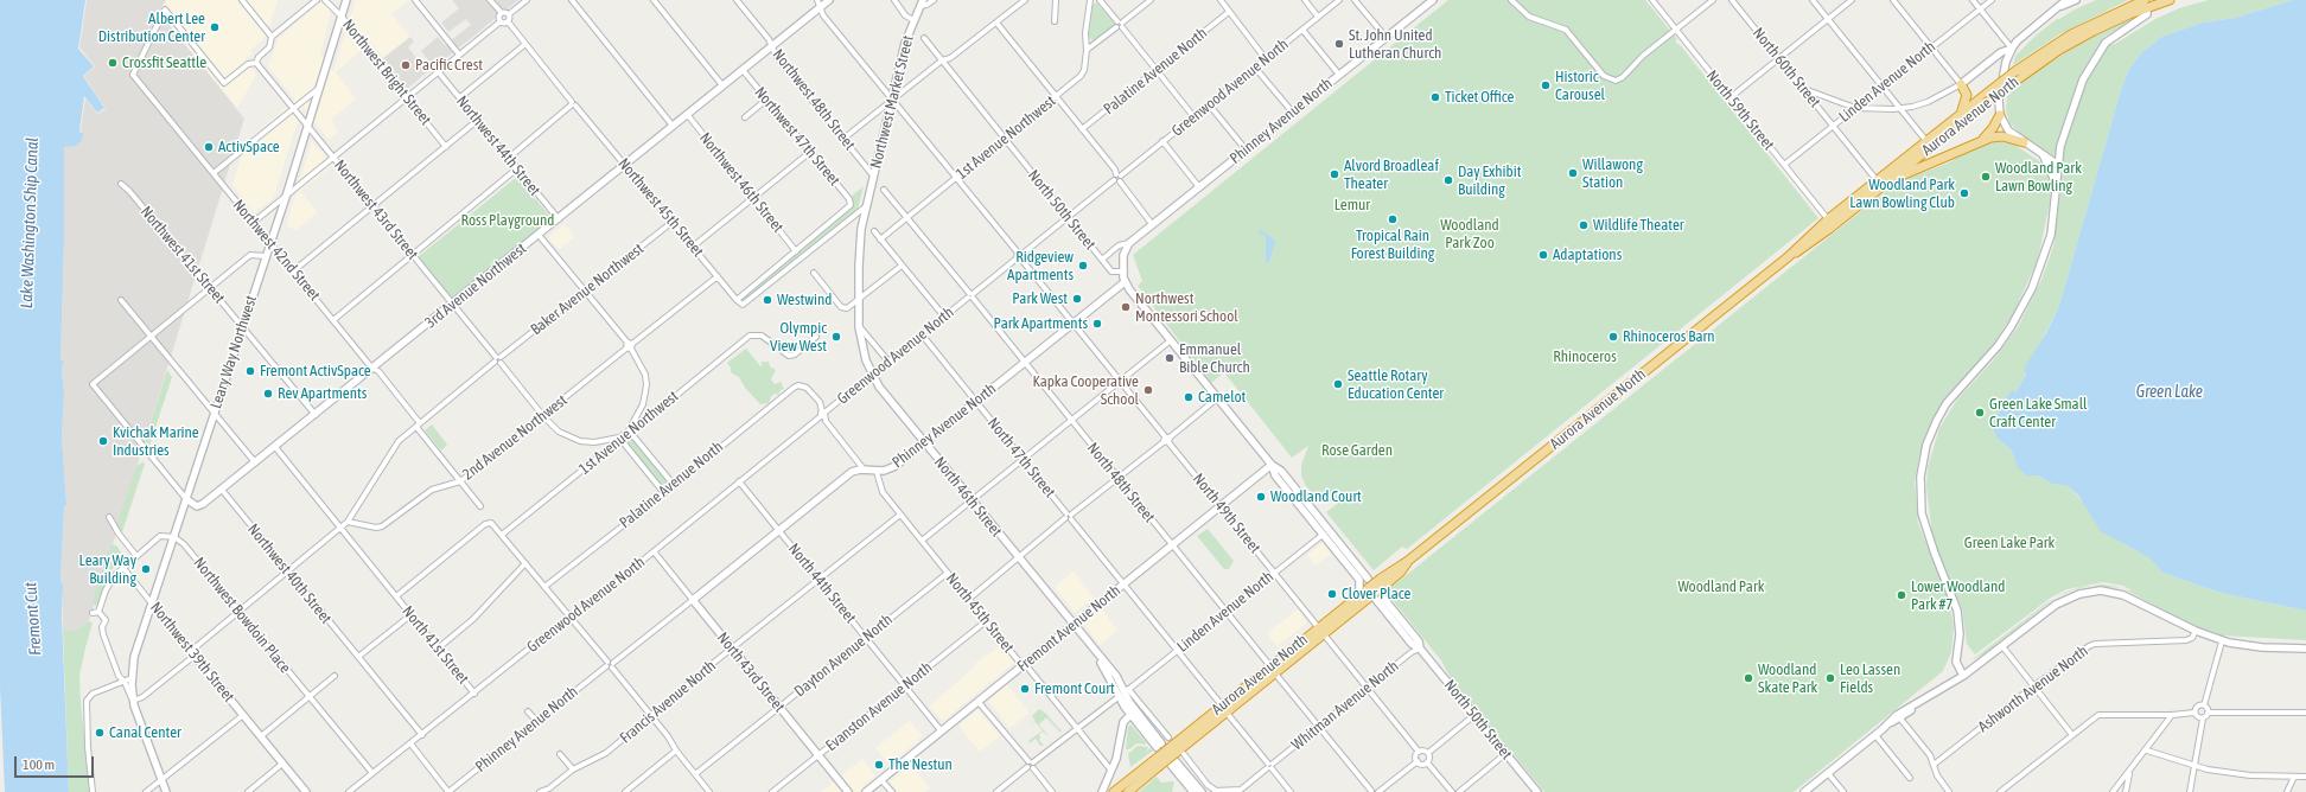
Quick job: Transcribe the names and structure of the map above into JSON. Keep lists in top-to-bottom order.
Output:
{
  "streets": {
    "highway": ["Aurora Avenue North"],
    "street": [
      "North 60th Street",
      "Palatine Avenue North",
      "Northwest Bright Street",
      "Linden Avenue North",
      "Greenwood Avenue North",
      "Northwest 48th Street",
      "Northwest Market Street",
      "North 59th Street",
      "Phinney Avenue North",
      "Northwest 47th Street",
      "1st Avenue Northwest",
      "Northwest 44th Street",
      "Northwest 46th Street",
      "Northwest 45th Street",
      "Northwest 43rd Street",
      "North 50th Street",
      "Northwest 42nd Street",
      "Northwest 41st Street",
      "3rd Avenue Northwest",
      "Baker Avenue Northwest",
      "Leary Way Northwest",
      "2nd Avenue Northwest",
      "North 47th Street",
      "North 48th Street",
      "North 46th Street",
      "North 49th Street",
      "Northwest 40th Street",
      "North 44th Street",
      "North 45th Street",
      "Northwest Bowdoin Place",
      "Fremont Avenue North",
      "North 41st Street",
      "Northwest 39th Street",
      "Dayton Avenue North",
      "North 43rd Street",
      "Ashworth Avenue North",
      "Francis Avenue North",
      "Whitman Avenue North",
      "Evanston Avenue North"
    ]
  },
  "crossings": [
    ["North 60th Street", "Linden Avenue North"],
    ["North 60th Street", "Aurora Avenue North"],
    ["Palatine Avenue North", "Greenwood Avenue North"],
    ["Northwest Bright Street", "Leary Way Northwest"],
    ["Linden Avenue North", "North 59th Street"],
    ["Linden Avenue North", "North 47th Street"],
    ["Linden Avenue North", "North 48th Street"],
    ["Linden Avenue North", "North 49th Street"],
    ["Greenwood Avenue North", "North 50th Street"],
    ["Greenwood Avenue North", "North 47th Street"],
    ["Greenwood Avenue North", "North 48th Street"],
    ["Greenwood Avenue North", "North 46th Street"],
    ["Greenwood Avenue North", "North 49th Street"],
    ["Greenwood Avenue North", "Northwest 40th Street"],
    ["Greenwood Avenue North", "North 44th Street"],
    ["Greenwood Avenue North", "Northwest Bowdoin Place"],
    ["Greenwood Avenue North", "North 41st Street"],
    ["Greenwood Avenue North", "North 43rd Street"],
    ["Northwest 48th Street", "Northwest Market Street"],
    ["Northwest 48th Street", "3rd Avenue Northwest"],
    ["Northwest Market Street", "North 46th Street"],
    ["Northwest Market Street", "North 49th Street"],
    ["North 59th Street", "Aurora Avenue North"],
    ["Aurora Avenue North", "North 50th Street"],
    ["Aurora Avenue North", "North 47th Street"],
    ["Aurora Avenue North", "North 48th Street"],
    ["Aurora Avenue North", "North 49th Street"],
    ["Phinney Avenue North", "North 50th Street"],
    ["Phinney Avenue North", "North 47th Street"],
    ["Phinney Avenue North", "North 48th Street"],
    ["Phinney Avenue North", "North 46th Street"],
    ["Phinney Avenue North", "North 49th Street"],
    ["Phinney Avenue North", "North 44th Street"],
    ["Phinney Avenue North", "North 45th Street"],
    ["Phinney Avenue North", "North 43rd Street"],
    ["Northwest 47th Street", "Northwest 46th Street"],
    ["Northwest 47th Street", "3rd Avenue Northwest"],
    ["1st Avenue Northwest", "Northwest 43rd Street"],
    ["1st Avenue Northwest", "North 50th Street"],
    ["1st Avenue Northwest", "North 48th Street"],
    ["1st Avenue Northwest", "North 49th Street"],
    ["Northwest 44th Street", "3rd Avenue Northwest"],
    ["Northwest 46th Street", "3rd Avenue Northwest"],
    ["Northwest 45th Street", "3rd Avenue Northwest"],
    ["Northwest 45th Street", "Baker Avenue Northwest"],
    ["Northwest 45th Street", "2nd Avenue Northwest"],
    ["Northwest 43rd Street", "Northwest 42nd Street"],
    ["Northwest 43rd Street", "3rd Avenue Northwest"],
    ["Northwest 43rd Street", "Baker Avenue Northwest"],
    ["Northwest 43rd Street", "Leary Way Northwest"],
    ["Northwest 43rd Street", "2nd Avenue Northwest"],
    ["North 50th Street", "Whitman Avenue North"],
    ["Northwest 42nd Street", "3rd Avenue Northwest"],
    ["Northwest 42nd Street", "Baker Avenue Northwest"],
    ["Northwest 42nd Street", "Leary Way Northwest"],
    ["Northwest 42nd Street", "2nd Avenue Northwest"],
    ["Northwest 41st Street", "3rd Avenue Northwest"],
    ["Northwest 41st Street", "Leary Way Northwest"],
    ["3rd Avenue Northwest", "Leary Way Northwest"],
    ["3rd Avenue Northwest", "North 49th Street"],
    ["3rd Avenue Northwest", "Northwest 40th Street"],
    ["Baker Avenue Northwest", "2nd Avenue Northwest"],
    ["Leary Way Northwest", "Northwest Bowdoin Place"],
    ["Leary Way Northwest", "Northwest 39th Street"],
    ["North 47th Street", "Fremont Avenue North"],
    ["North 47th Street", "Whitman Avenue North"],
    ["North 48th Street", "Fremont Avenue North"],
    ["North 48th Street", "Whitman Avenue North"],
    ["North 46th Street", "Fremont Avenue North"],
    ["North 49th Street", "Fremont Avenue North"],
    ["North 49th Street", "Whitman Avenue North"],
    ["North 44th Street", "Fremont Avenue North"],
    ["North 44th Street", "Dayton Avenue North"],
    ["North 44th Street", "Francis Avenue North"],
    ["North 44th Street", "Evanston Avenue North"],
    ["North 45th Street", "Fremont Avenue North"],
    ["North 45th Street", "Dayton Avenue North"],
    ["North 45th Street", "Francis Avenue North"],
    ["North 45th Street", "Evanston Avenue North"],
    ["Dayton Avenue North", "North 43rd Street"],
    ["North 43rd Street", "Francis Avenue North"],
    ["North 43rd Street", "Evanston Avenue North"]
  ],
  "water": ["Lake Washington Ship Canal", "Green Lake", "Fremont Cut"],
  "parks": [
    "Lemur",
    "Ross Playground",
    "Woodland Park Zoo",
    "Rhinoceros",
    "Rose Garden",
    "Green Lake Park",
    "Woodland Park"
  ],
  "places": [
    "Albert Lee Distribution Center",
    "St. John United Lutheran Church",
    "Crossfit Seattle",
    "Pacific Crest",
    "Historic Carousel",
    "Ticket Office",
    "ActivSpace",
    "Willawong Station",
    "Alvord Broadleaf Theater",
    "Woodland Park Lawn Bowling",
    "Day Exhibit Building",
    "Woodland Park Lawn Bowling Club",
    "Tropical Rain Forest Building",
    "Wildlife Theater",
    "Adaptations",
    "Ridgeview Apartments",
    "Park West",
    "Westwind",
    "Northwest Montessori School",
    "Park Apartments",
    "Olympic View West",
    "Rhinoceros Barn",
    "Emmanuel Bible Church",
    "Fremont ActivSpace",
    "Seattle Rotary Education Center",
    "Kapka Cooperative School",
    "Rev Apartments",
    "Camelot",
    "Green Lake Small Craft Center",
    "Kvichak Marine Industries",
    "Woodland Court",
    "Leary Way Building",
    "Clover Place",
    "Lower Woodland Park #7",
    "Woodland Skate Park",
    "Leo Lassen Fields",
    "Fremont Court",
    "Canal Center",
    "The Nestun"
  ],
  "scale_bar": "100 m"
}
